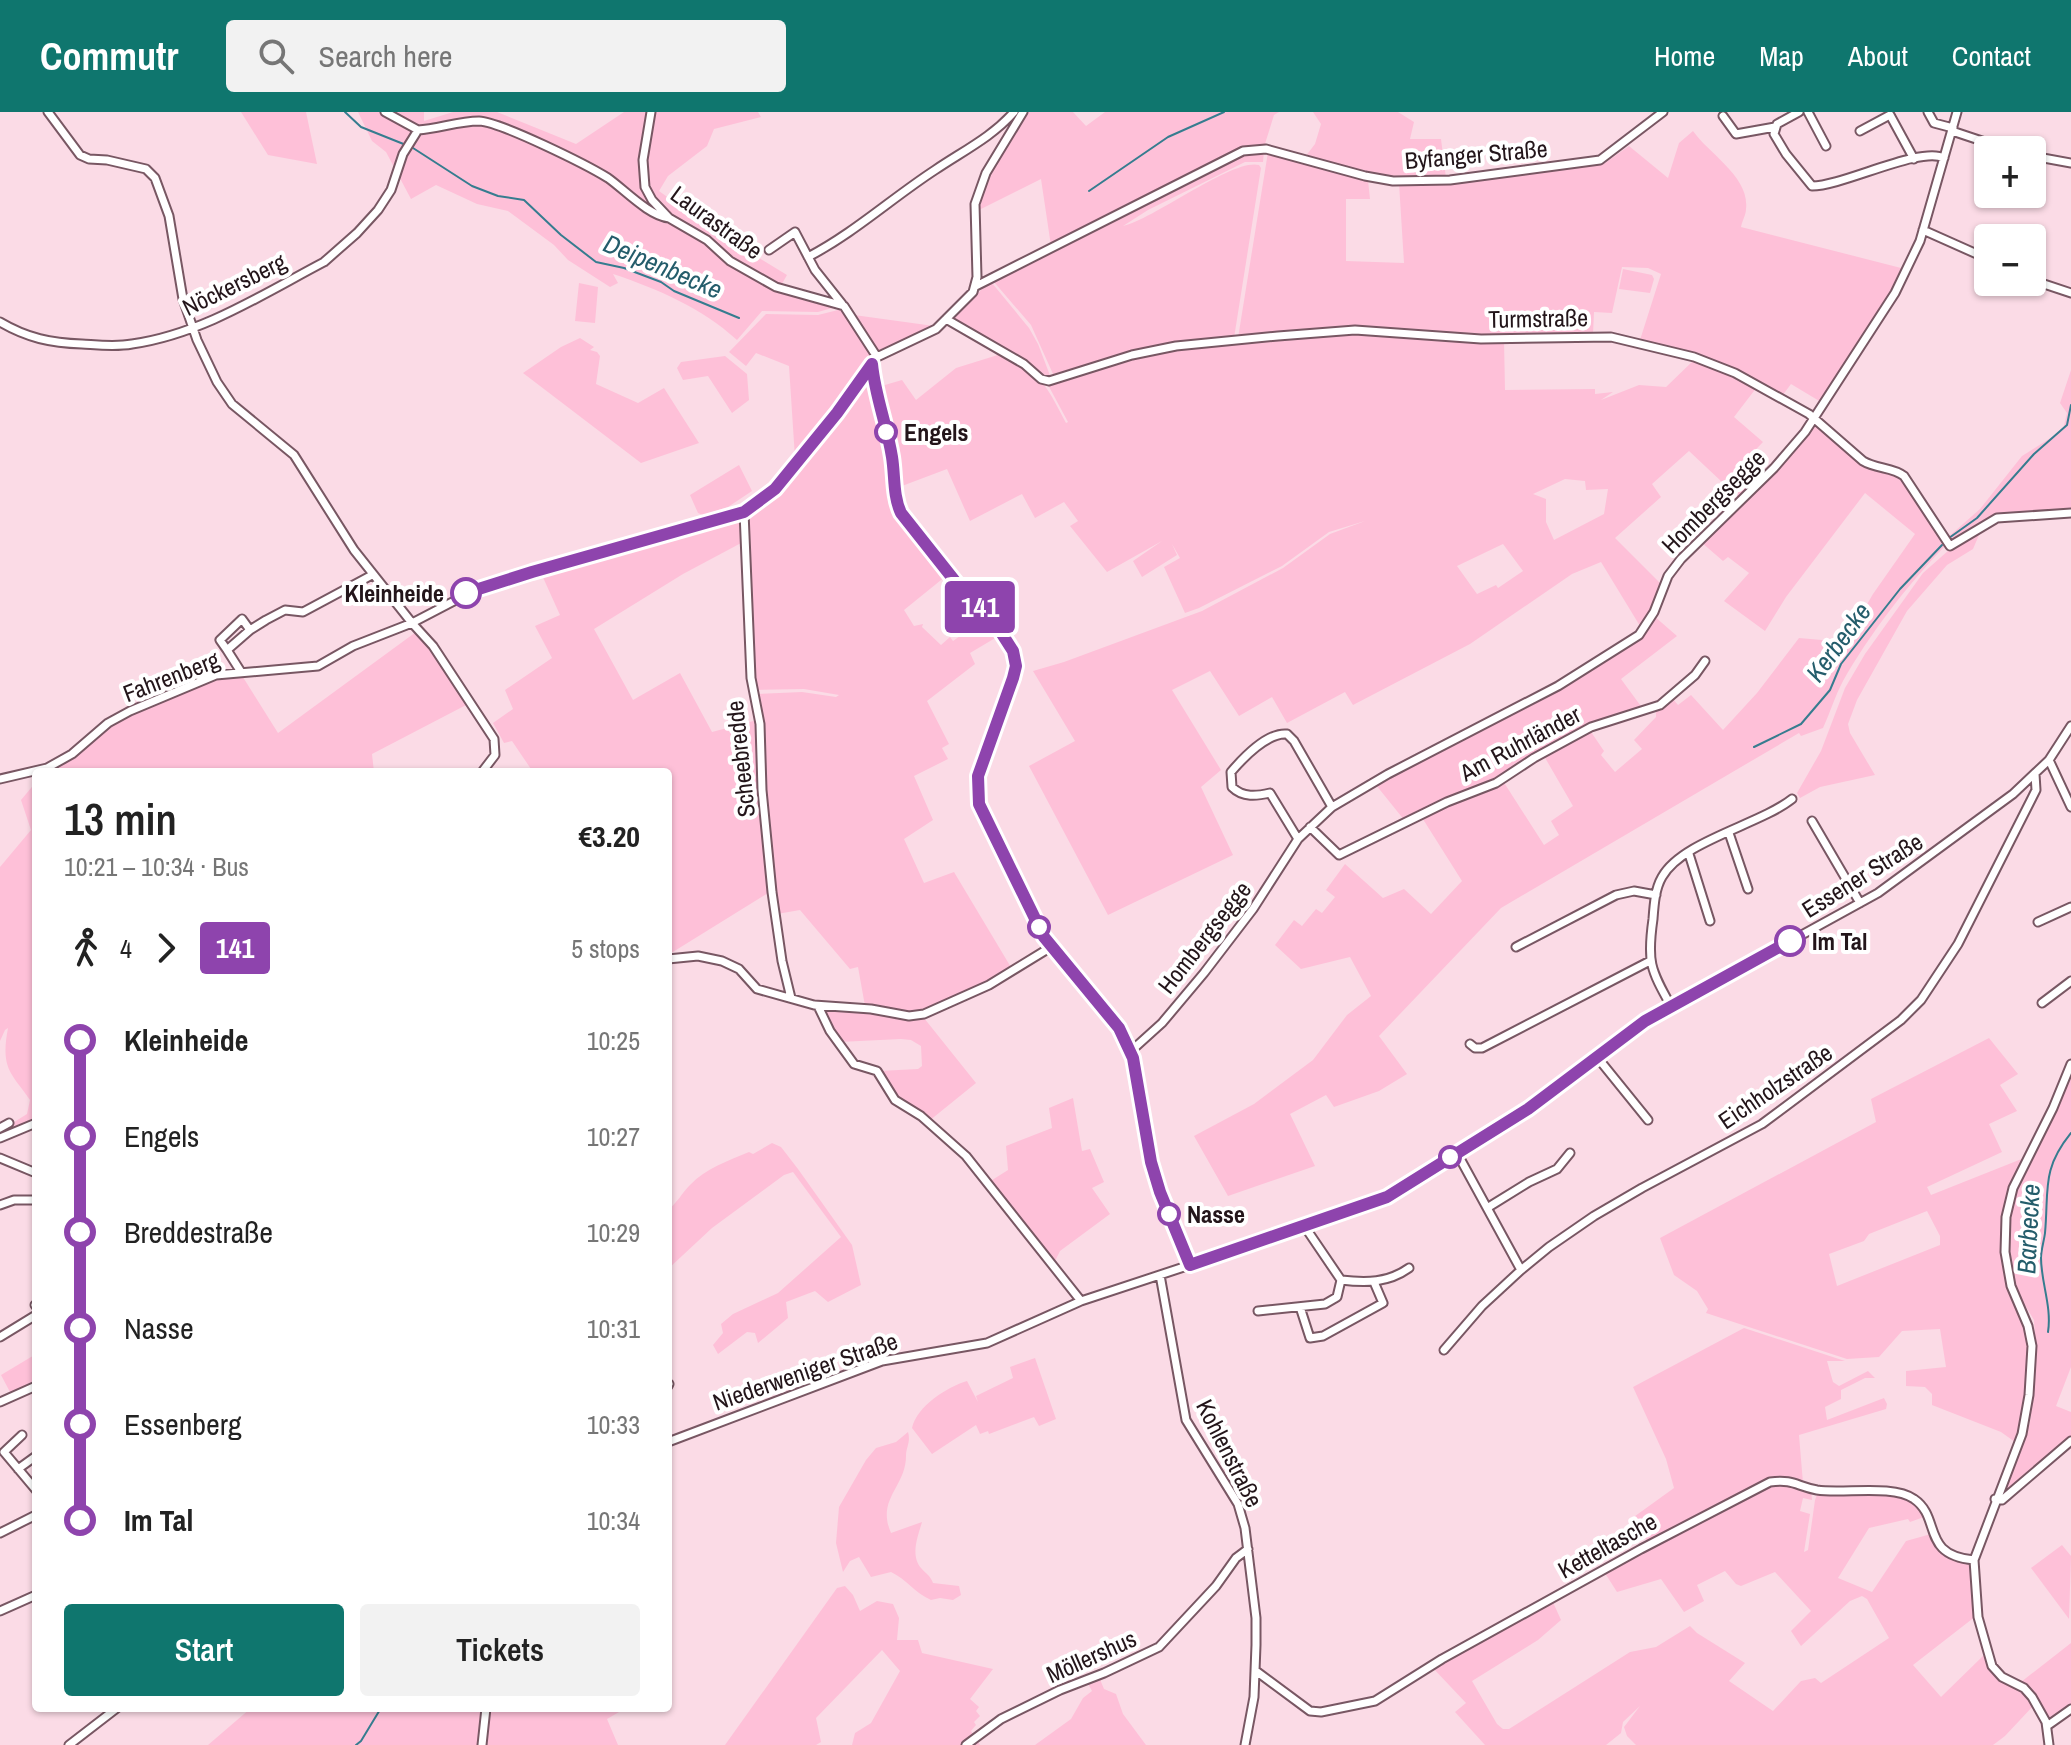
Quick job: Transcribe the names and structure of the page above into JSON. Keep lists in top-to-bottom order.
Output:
{
  "streets": {
    "street": [
      "Byfanger Straße",
      "Laurastraße",
      "Nöckersberg",
      "Turmstraße",
      "Hombergsegge",
      "Fahrenberg",
      "Am Ruhrländer",
      "Scheebredde",
      "Essener Straße",
      "Eichholzstraße",
      "Niederweniger Straße",
      "Kohlenstraße",
      "Ketteltasche",
      "Möllershus"
    ]
  },
  "crossings": [
    ["Turmstraße", "Hombergsegge"],
    ["Hombergsegge", "Am Ruhrländer"],
    ["Essener Straße", "Eichholzstraße"],
    ["Essener Straße", "Niederweniger Straße"],
    ["Essener Straße", "Kohlenstraße"],
    ["Kohlenstraße", "Ketteltasche"],
    ["Kohlenstraße", "Möllershus"]
  ],
  "water": ["Deipenbecke", "Kerbecke", "Barbecke"],
  "places": [
    "Engels",
    "Kleinheide",
    "Im Tal",
    "Nasse"
  ],
  "lines": ["bus line 141"],
  "page": {
    "header": "Commutr",
    "search": "Search here",
    "nav": [
      "Home",
      "Map",
      "About",
      "Contact"
    ],
    "on_map": "141",
    "map_buttons": ["+", "−"],
    "heading": ["13 min", "10:21 – 10:34 · Bus", "€3.20"],
    "legs": ["4", "141", "5 stops"],
    "list": [
      {
        "name": "Kleinheide",
        "value": "10:25"
      },
      {
        "name": "Engels",
        "value": "10:27"
      },
      {
        "name": "Breddestraße",
        "value": "10:29"
      },
      {
        "name": "Nasse",
        "value": "10:31"
      },
      {
        "name": "Essenberg",
        "value": "10:33"
      },
      {
        "name": "Im Tal",
        "value": "10:34"
      }
    ],
    "buttons": ["Start", "Tickets"]
  }
}
